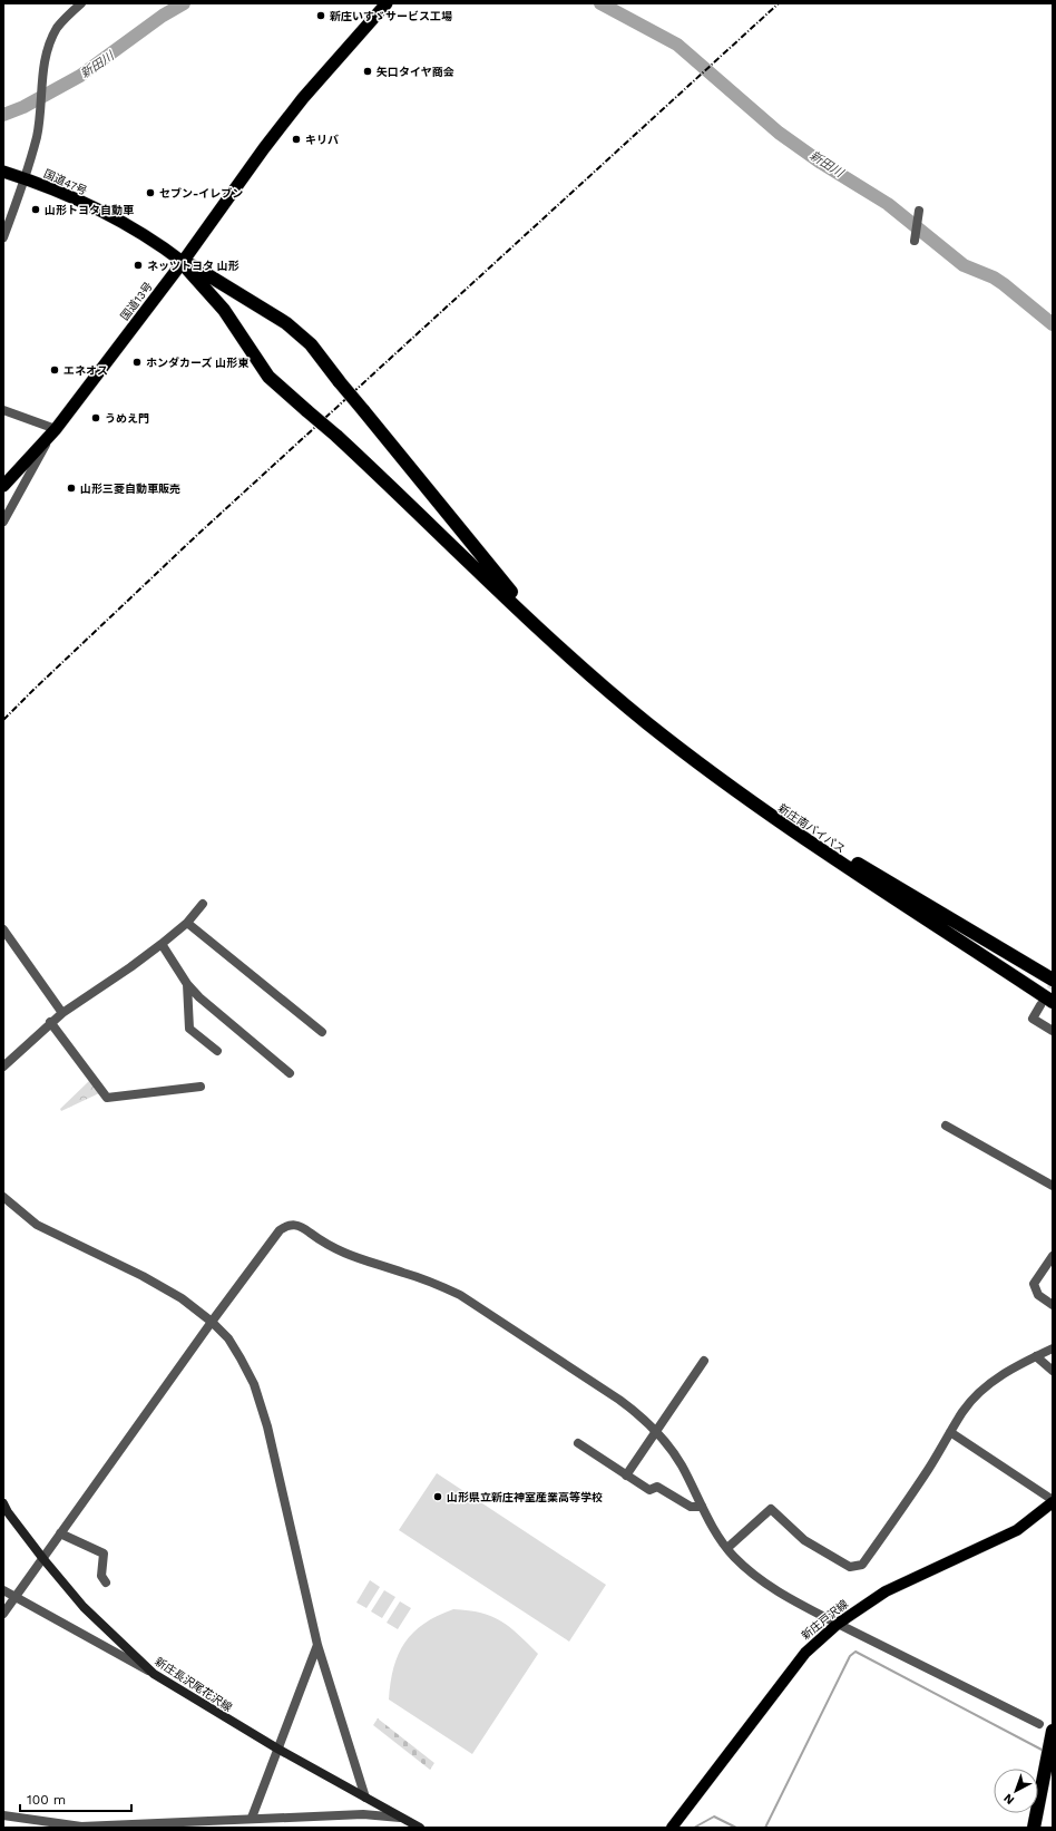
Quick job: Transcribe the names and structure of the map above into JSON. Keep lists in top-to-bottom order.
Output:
{
  "streets": {
    "highway": ["国道47号", "国道13号", "新庄南バイパス"],
    "main road": ["新庄戸沢線", "新庄長沢尾花沢線"]
  },
  "crossings": [
    ["国道47号", "国道13号"]
  ],
  "water": ["新田川"],
  "places": [
    "新庄いすゞサービス工場",
    "矢口タイヤ商会",
    "キリバ",
    "セブン-イレブン",
    "山形トヨタ自動車",
    "ネッツトヨタ 山形",
    "ホンダカーズ 山形東",
    "エネオス",
    "うめえ門",
    "山形三菱自動車販売",
    "山形県立新庄神室産業高等学校"
  ],
  "scale_bar": "100 m",
  "north": "bottom left"
}
